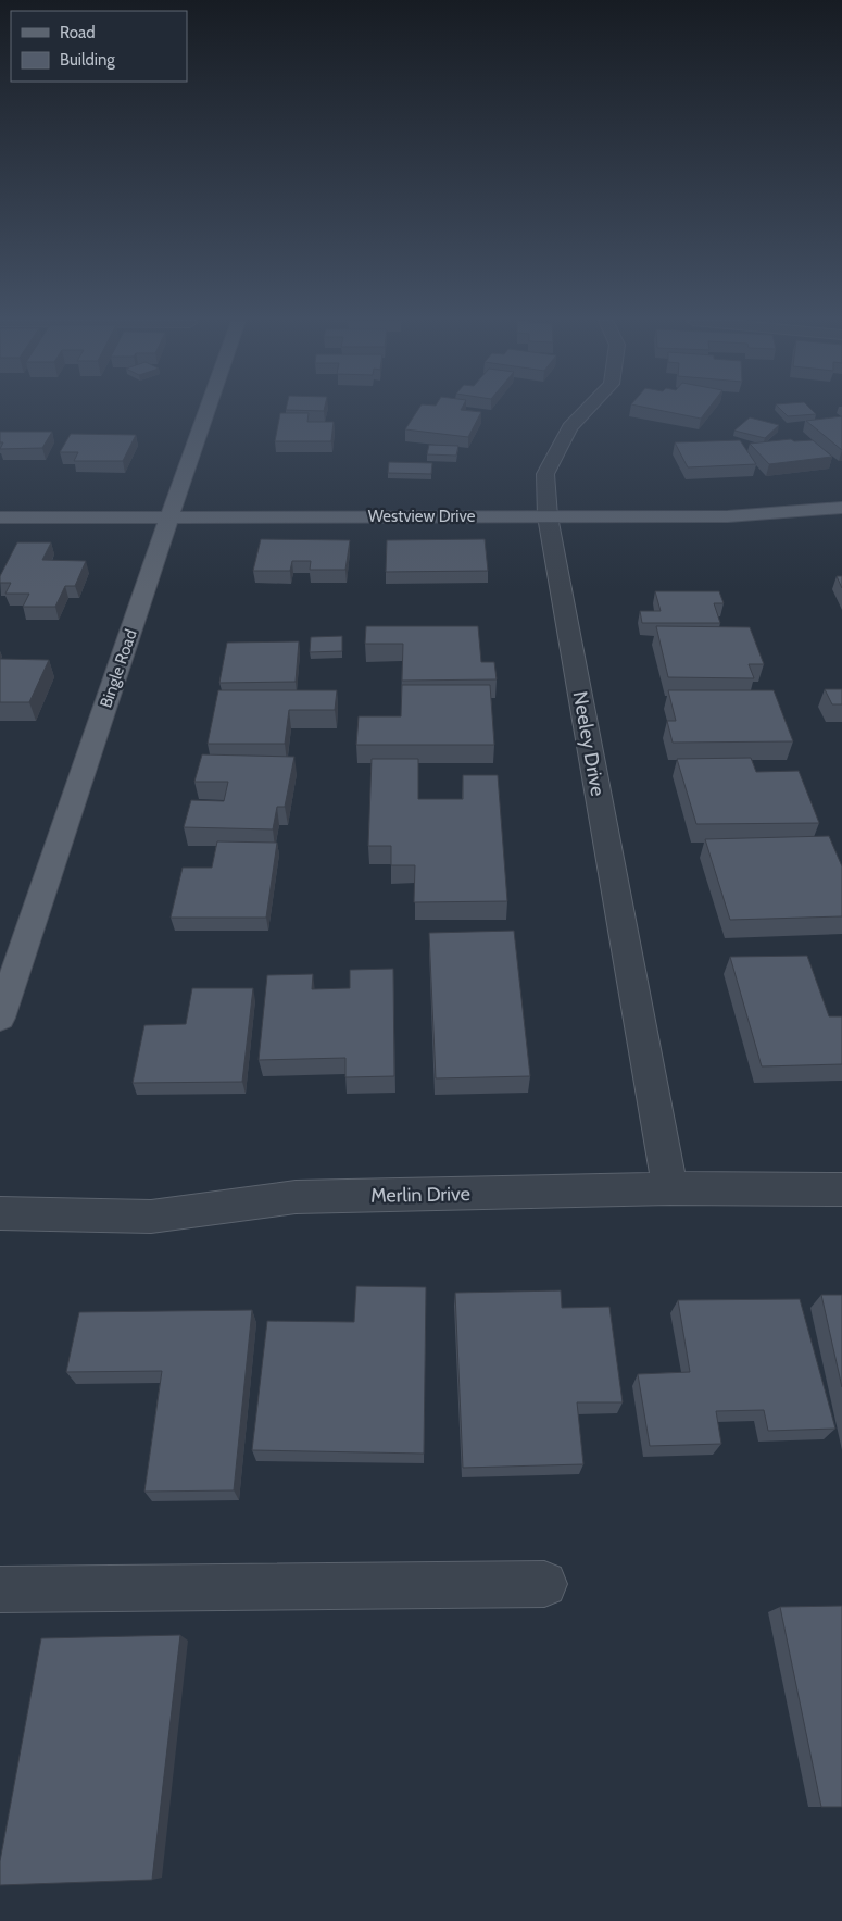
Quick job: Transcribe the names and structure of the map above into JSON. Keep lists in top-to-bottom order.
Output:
{
  "streets": {
    "main road": ["Westview Drive", "Bingle Road"],
    "street": ["Neeley Drive", "Merlin Drive"]
  },
  "crossings": [
    ["Westview Drive", "Bingle Road"],
    ["Westview Drive", "Neeley Drive"],
    ["Neeley Drive", "Merlin Drive"]
  ],
  "legend": ["Road", "Building"]
}
